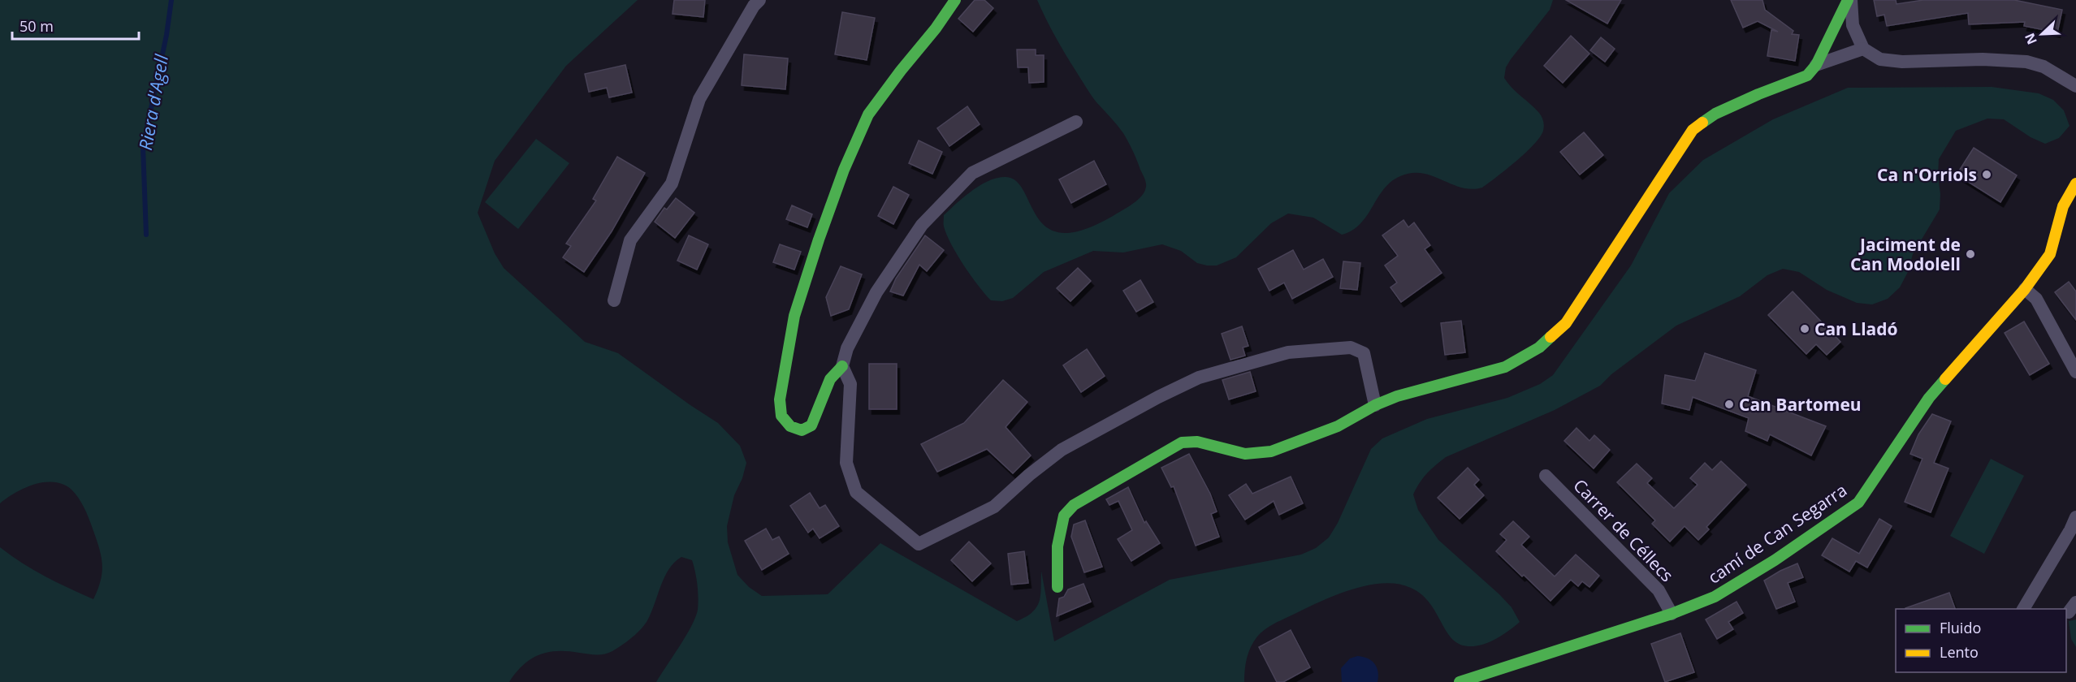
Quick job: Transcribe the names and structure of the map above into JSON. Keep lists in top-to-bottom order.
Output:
{
  "streets": {
    "street": ["Carrer de Céllecs", "camí de Can Segarra"]
  },
  "crossings": [
    ["Carrer de Céllecs", "camí de Can Segarra"]
  ],
  "water": ["Riera d'Agell"],
  "places": [
    "Ca n'Orriols",
    "Jaciment de Can Modolell",
    "Can Lladó",
    "Can Bartomeu"
  ],
  "legend": ["Fluido", "Lento"],
  "scale_bar": "50 m",
  "north": "bottom left"
}
